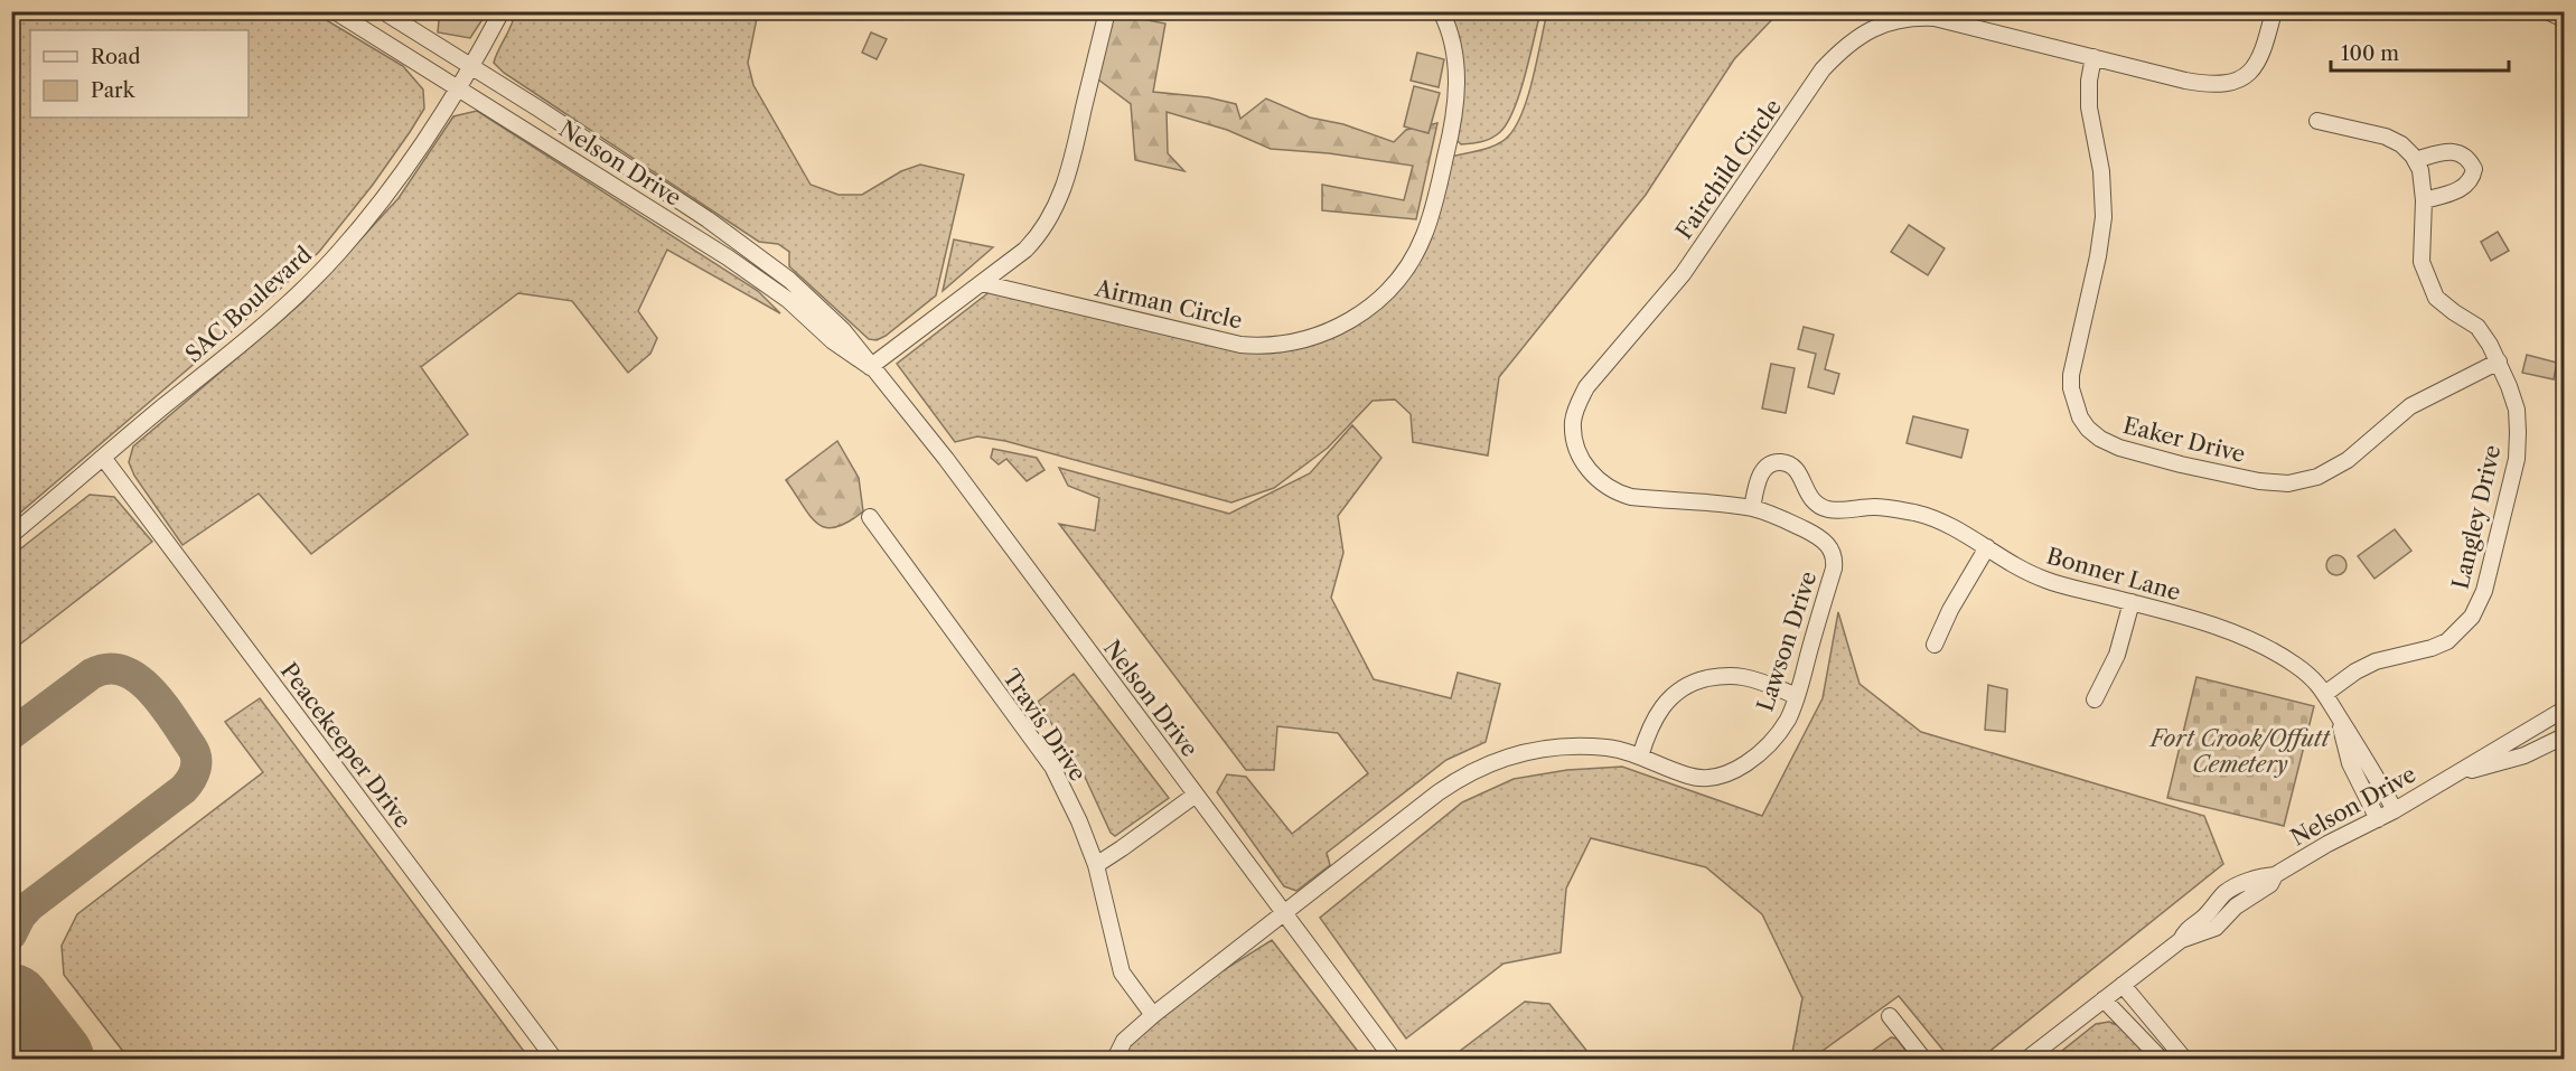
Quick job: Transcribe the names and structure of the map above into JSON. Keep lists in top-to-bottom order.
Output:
{
  "streets": {
    "street": [
      "Nelson Drive",
      "Fairchild Circle",
      "SAC Boulevard",
      "Airman Circle",
      "Eaker Drive",
      "Langley Drive",
      "Bonner Lane",
      "Lawson Drive",
      "Travis Drive",
      "Peacekeeper Drive"
    ]
  },
  "crossings": [
    ["Nelson Drive", "SAC Boulevard"],
    ["Nelson Drive", "Bonner Lane"],
    ["Fairchild Circle", "Eaker Drive"],
    ["Fairchild Circle", "Bonner Lane"],
    ["Fairchild Circle", "Lawson Drive"],
    ["SAC Boulevard", "Peacekeeper Drive"],
    ["Eaker Drive", "Langley Drive"],
    ["Langley Drive", "Bonner Lane"],
    ["Bonner Lane", "Lawson Drive"]
  ],
  "parks": ["Fort Crook/Offutt Cemetery"],
  "legend": ["Road", "Park"],
  "scale_bar": "100 m"
}
